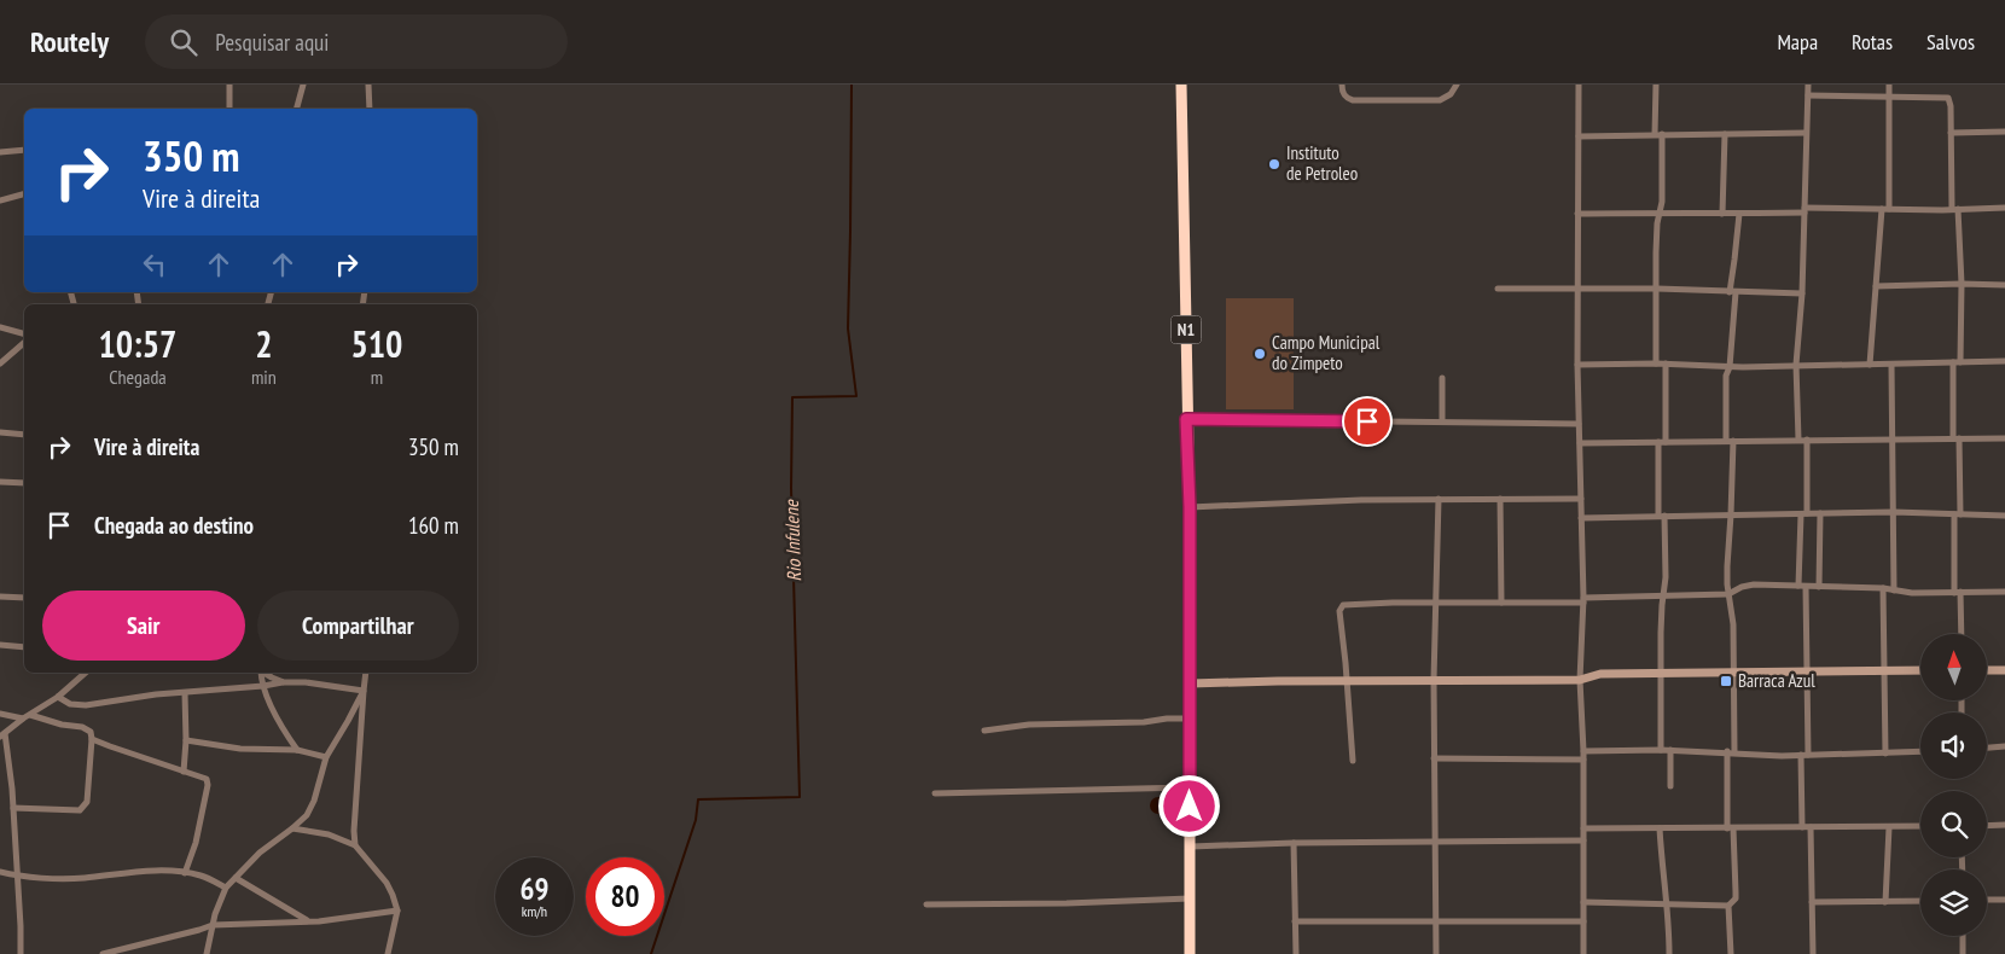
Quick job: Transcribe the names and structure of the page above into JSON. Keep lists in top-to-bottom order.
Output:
{
  "streets": {
    "highway": ["N1"]
  },
  "water": ["Rio Infulene"],
  "places": {
    "other": ["Instituto de Petroleo", "Campo Municipal do Zimpeto"],
    "transit": ["Barraca Azul"]
  },
  "north": "top",
  "page": {
    "header": "Routely",
    "search": "Pesquisar aqui",
    "nav": ["Mapa", "Rotas", "Salvos"],
    "turn": ["350 m", "Vire à direita"],
    "eta": [
      "10:57",
      "Chegada",
      "2",
      "min",
      "510",
      "m"
    ],
    "list": [
      {
        "name": "Vire à direita",
        "value": "350 m"
      },
      {
        "name": "Chegada ao destino",
        "value": "160 m"
      }
    ],
    "buttons": ["Sair", "Compartilhar"],
    "speed": "69 km/h",
    "limit": "80"
  }
}
